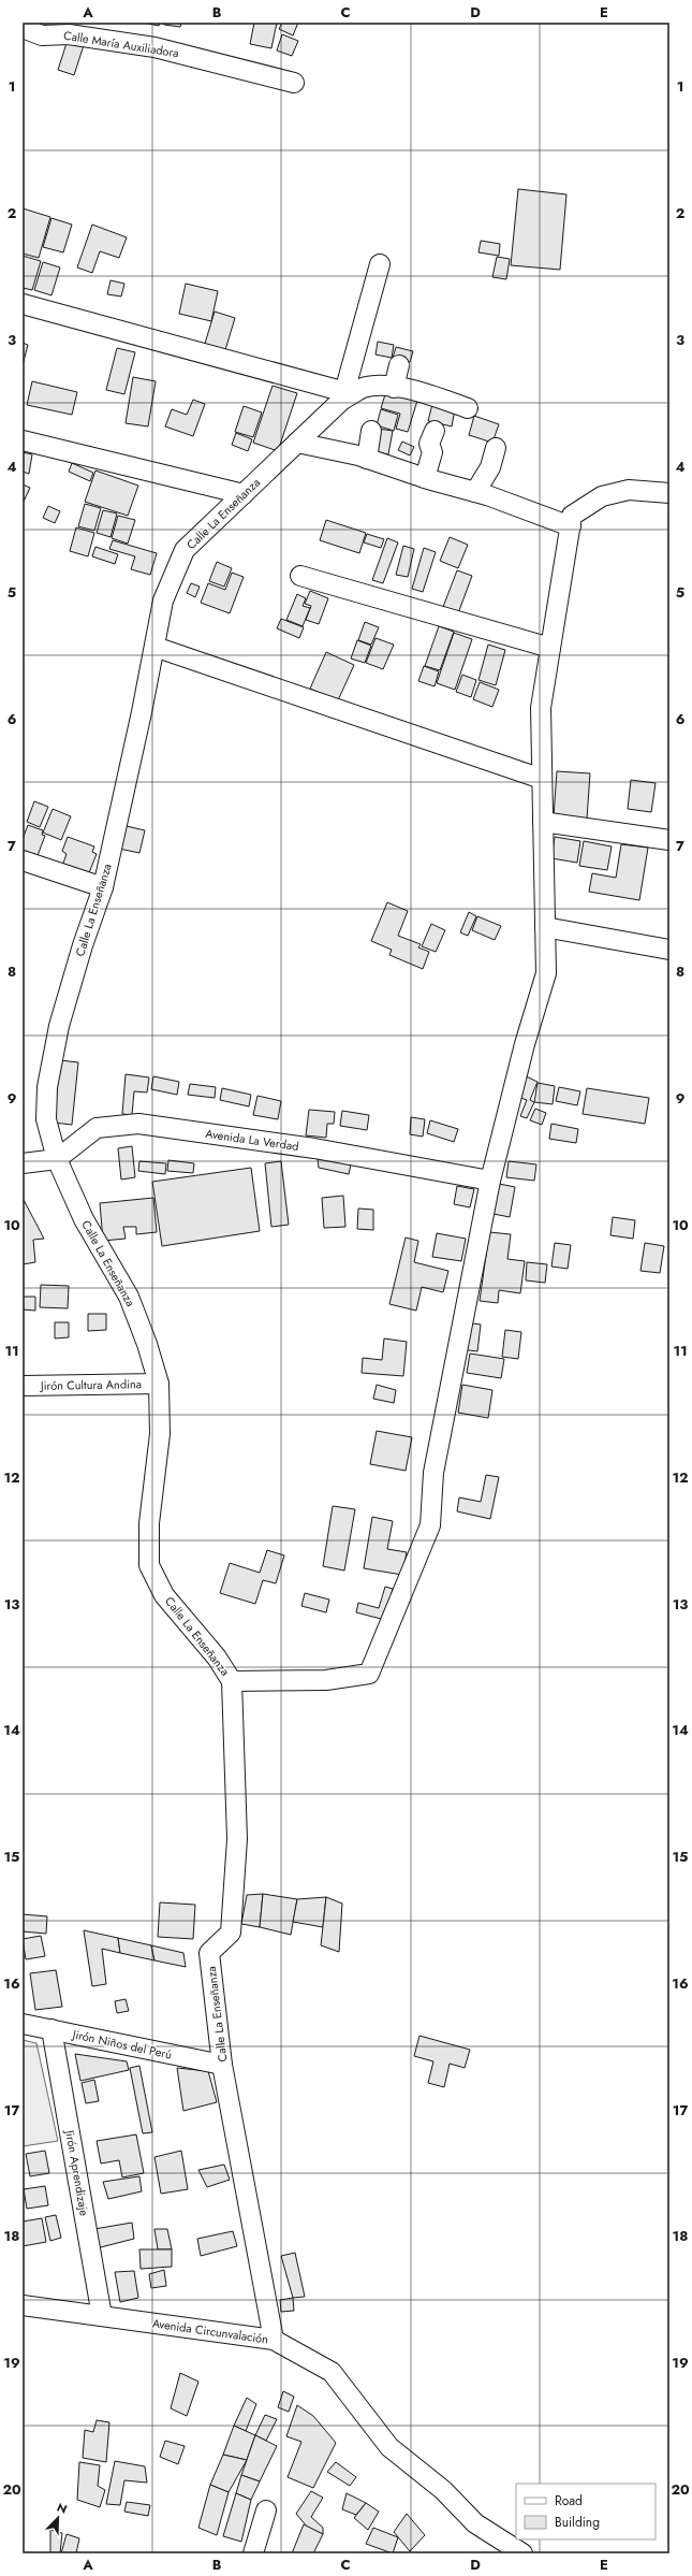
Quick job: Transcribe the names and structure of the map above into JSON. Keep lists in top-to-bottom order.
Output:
{
  "streets": {
    "street": [
      "Calle María Auxiliadora",
      "Calle La Enseñanza",
      "Avenida La Verdad",
      "Jirón Cultura Andina",
      "Jirón Niños del Perú",
      "Jirón Aprendizaje",
      "Avenida Circunvalación"
    ]
  },
  "crossings": [
    ["Calle La Enseñanza", "Avenida La Verdad"],
    ["Calle La Enseñanza", "Jirón Cultura Andina"],
    ["Calle La Enseñanza", "Jirón Niños del Perú"],
    ["Calle La Enseñanza", "Avenida Circunvalación"],
    ["Jirón Niños del Perú", "Jirón Aprendizaje"],
    ["Jirón Aprendizaje", "Avenida Circunvalación"]
  ],
  "legend": ["Road", "Building"],
  "north": "top right",
  "grid": {
    "columns": [
      "A",
      "B",
      "C",
      "D",
      "E"
    ],
    "rows": [
      "1",
      "2",
      "3",
      "4",
      "5",
      "6",
      "7",
      "8",
      "9",
      "10",
      "11",
      "12",
      "13",
      "14",
      "15",
      "16",
      "17",
      "18",
      "19",
      "20"
    ]
  }
}
